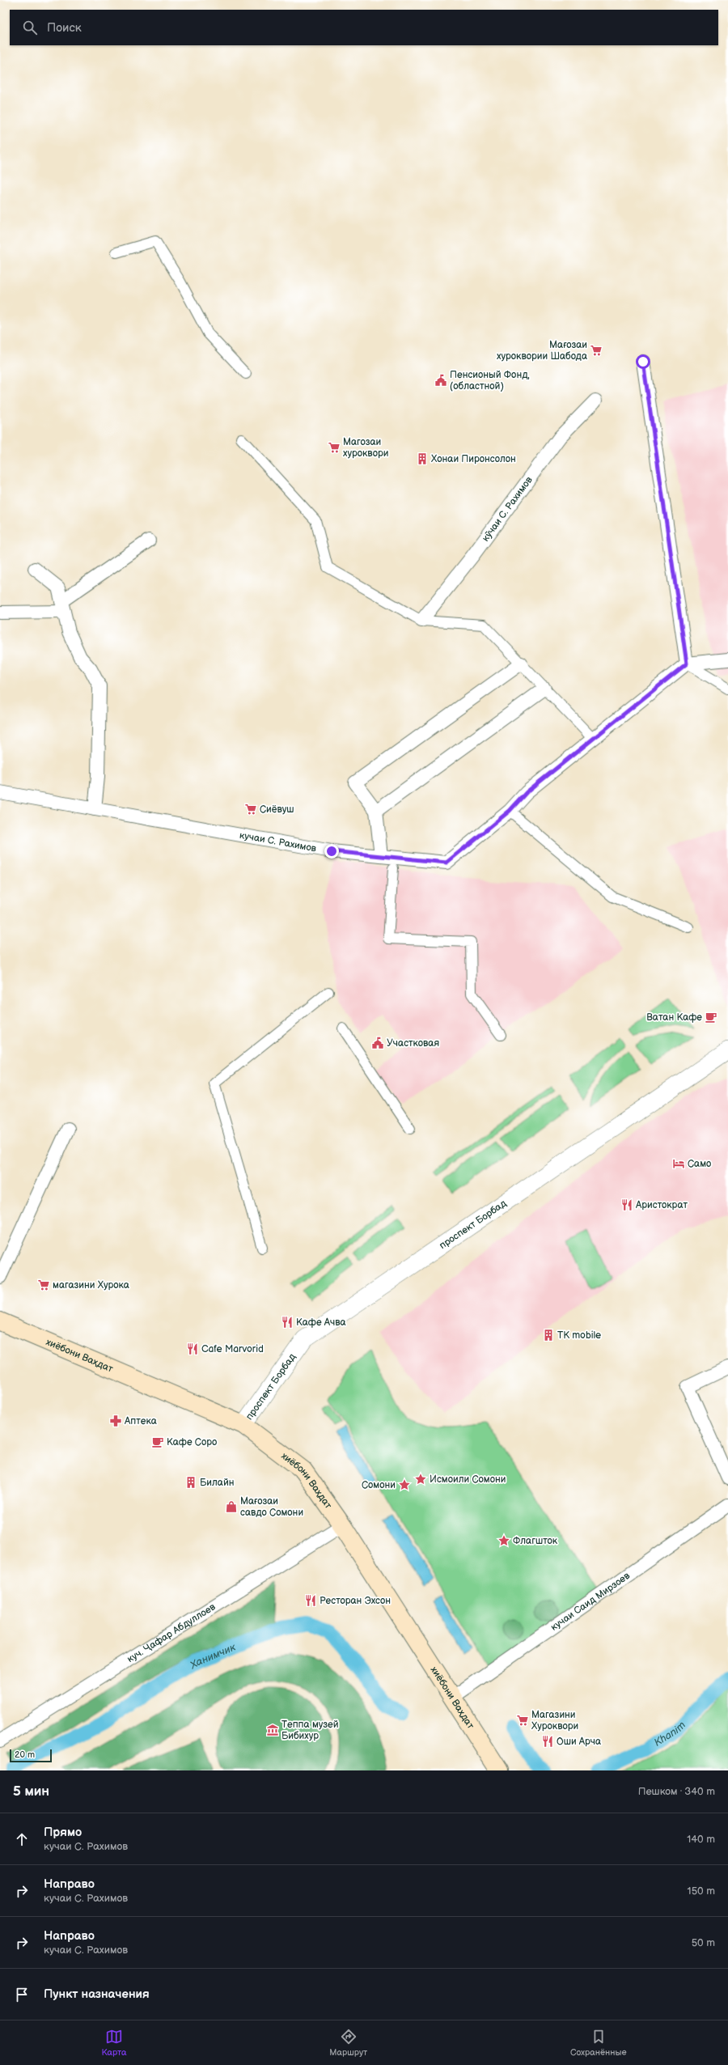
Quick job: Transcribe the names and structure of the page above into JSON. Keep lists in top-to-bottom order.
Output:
{
  "streets": {
    "main road": ["хиёбони Ваҳдат"],
    "street": [
      "кӯчаи С. Рахимов",
      "кучаи С. Рахимов",
      "проспект Борбад",
      "кучаи Саид Мирзоев",
      "куч. Ҷафар Абдуллоев"
    ]
  },
  "crossings": [
    ["проспект Борбад", "хиёбони Ваҳдат"],
    ["хиёбони Ваҳдат", "кучаи Саид Мирзоев"],
    ["хиёбони Ваҳдат", "куч. Ҷафар Абдуллоев"]
  ],
  "water": ["Ханимчик", "Khanim"],
  "places": {
    "supermarket": [
      "Мағозаи хуроквории Шабода",
      "Магозаи хуроквори",
      "Сиёвуш",
      "магазини Хурока",
      "Магазини Хуроквори"
    ],
    "public building": ["Пенсионый Фонд, (областной)", "Участковая"],
    "building": ["Хонаи Пиронсолон", "TK mobile", "Билайн"],
    "cafe": ["Ватан Кафе", "Кафе Соро"],
    "hotel": ["Само"],
    "restaurant": [
      "Аристократ",
      "Кафе Ачва",
      "Cafe Marvorid",
      "Ресторан Эхсон",
      "Оши Арча"
    ],
    "pharmacy": ["Аптека"],
    "place": ["Исмоили Сомони", "Сомони", "Флагшток"],
    "shop": ["Мағозаи савдо Сомони"],
    "museum": ["Теппа музей Бибихур"]
  },
  "scale_bar": "20 m",
  "page": {
    "search": "Поиск",
    "scale": "20 m",
    "heading": ["5 мин", "Пешком · 340 m"],
    "list": [
      ["Прямо", "кучаи С. Рахимов", "140 m"],
      ["Направо", "кучаи С. Рахимов", "150 m"],
      ["Направо", "кучаи С. Рахимов", "50 m"],
      "Пункт назначения"
    ],
    "nav": ["Карта", "Маршрут", "Сохранённые"]
  }
}
